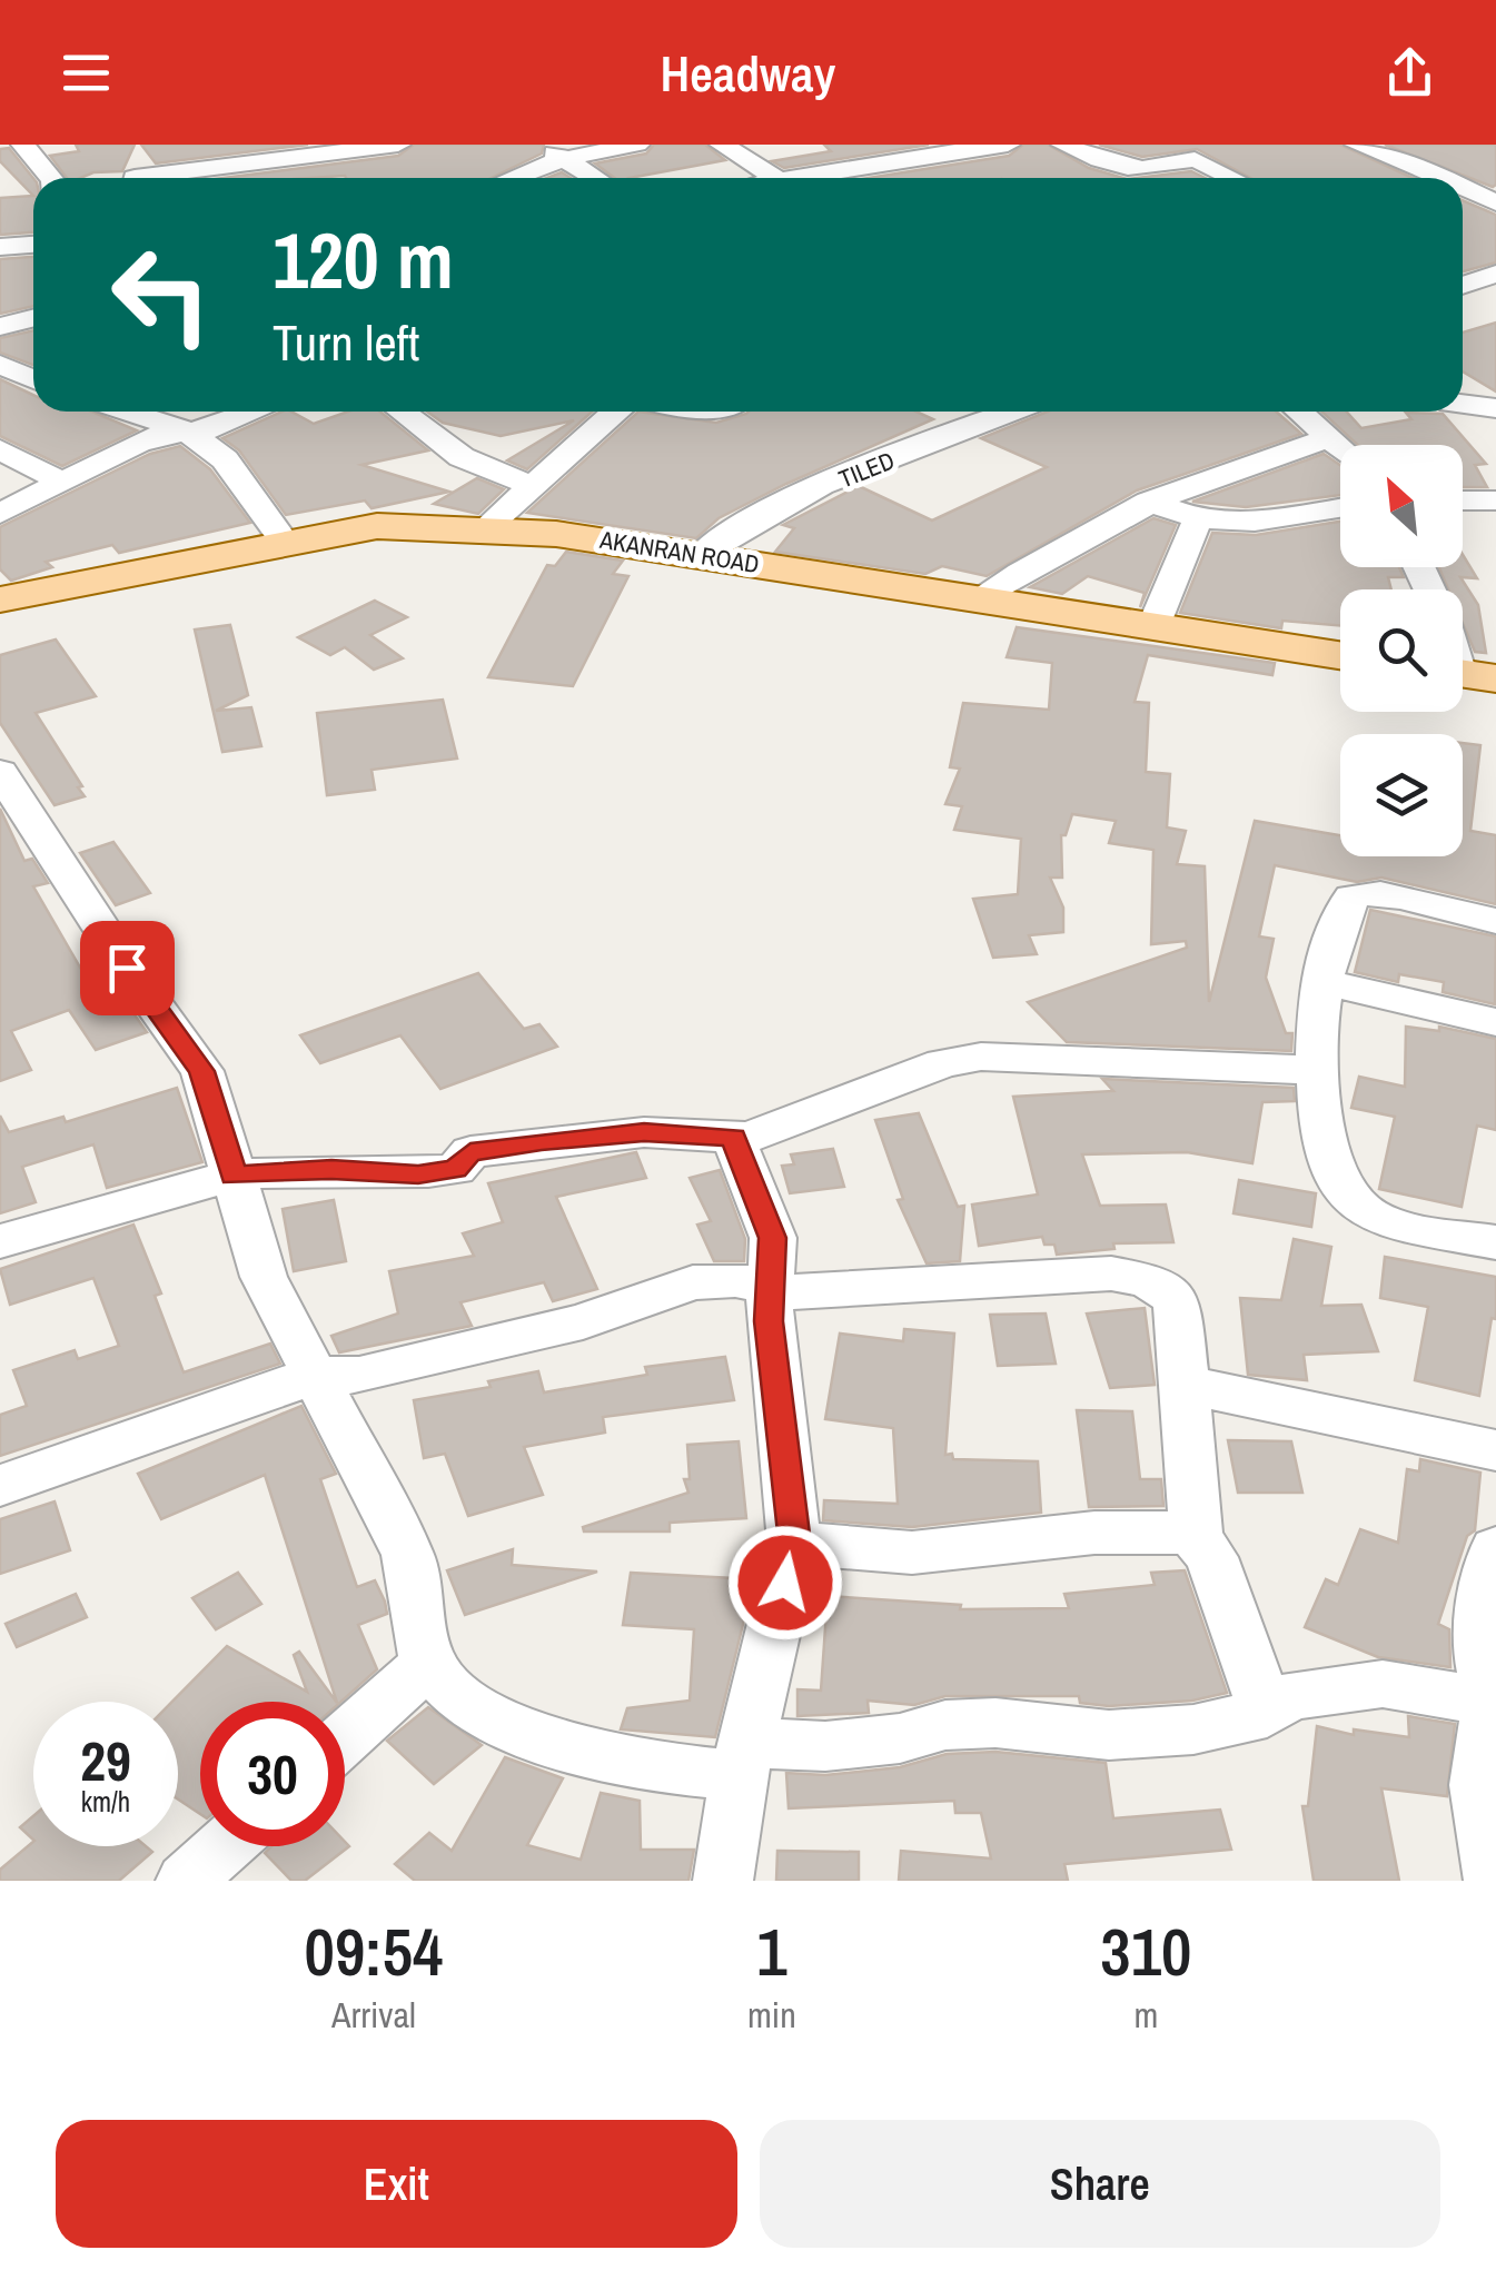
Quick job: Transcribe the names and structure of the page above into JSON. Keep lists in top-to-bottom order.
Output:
{
  "streets": {
    "main road": ["AKANRAN ROAD"],
    "street": ["TILED"]
  },
  "crossings": [
    ["TILED", "AKANRAN ROAD"]
  ],
  "north": "top left",
  "page": {
    "header": "Headway",
    "turn": ["120 m", "Turn left"],
    "speed": "29 km/h",
    "limit": "30",
    "eta": [
      "09:54",
      "Arrival",
      "1",
      "min",
      "310",
      "m"
    ],
    "buttons": ["Exit", "Share"]
  }
}
